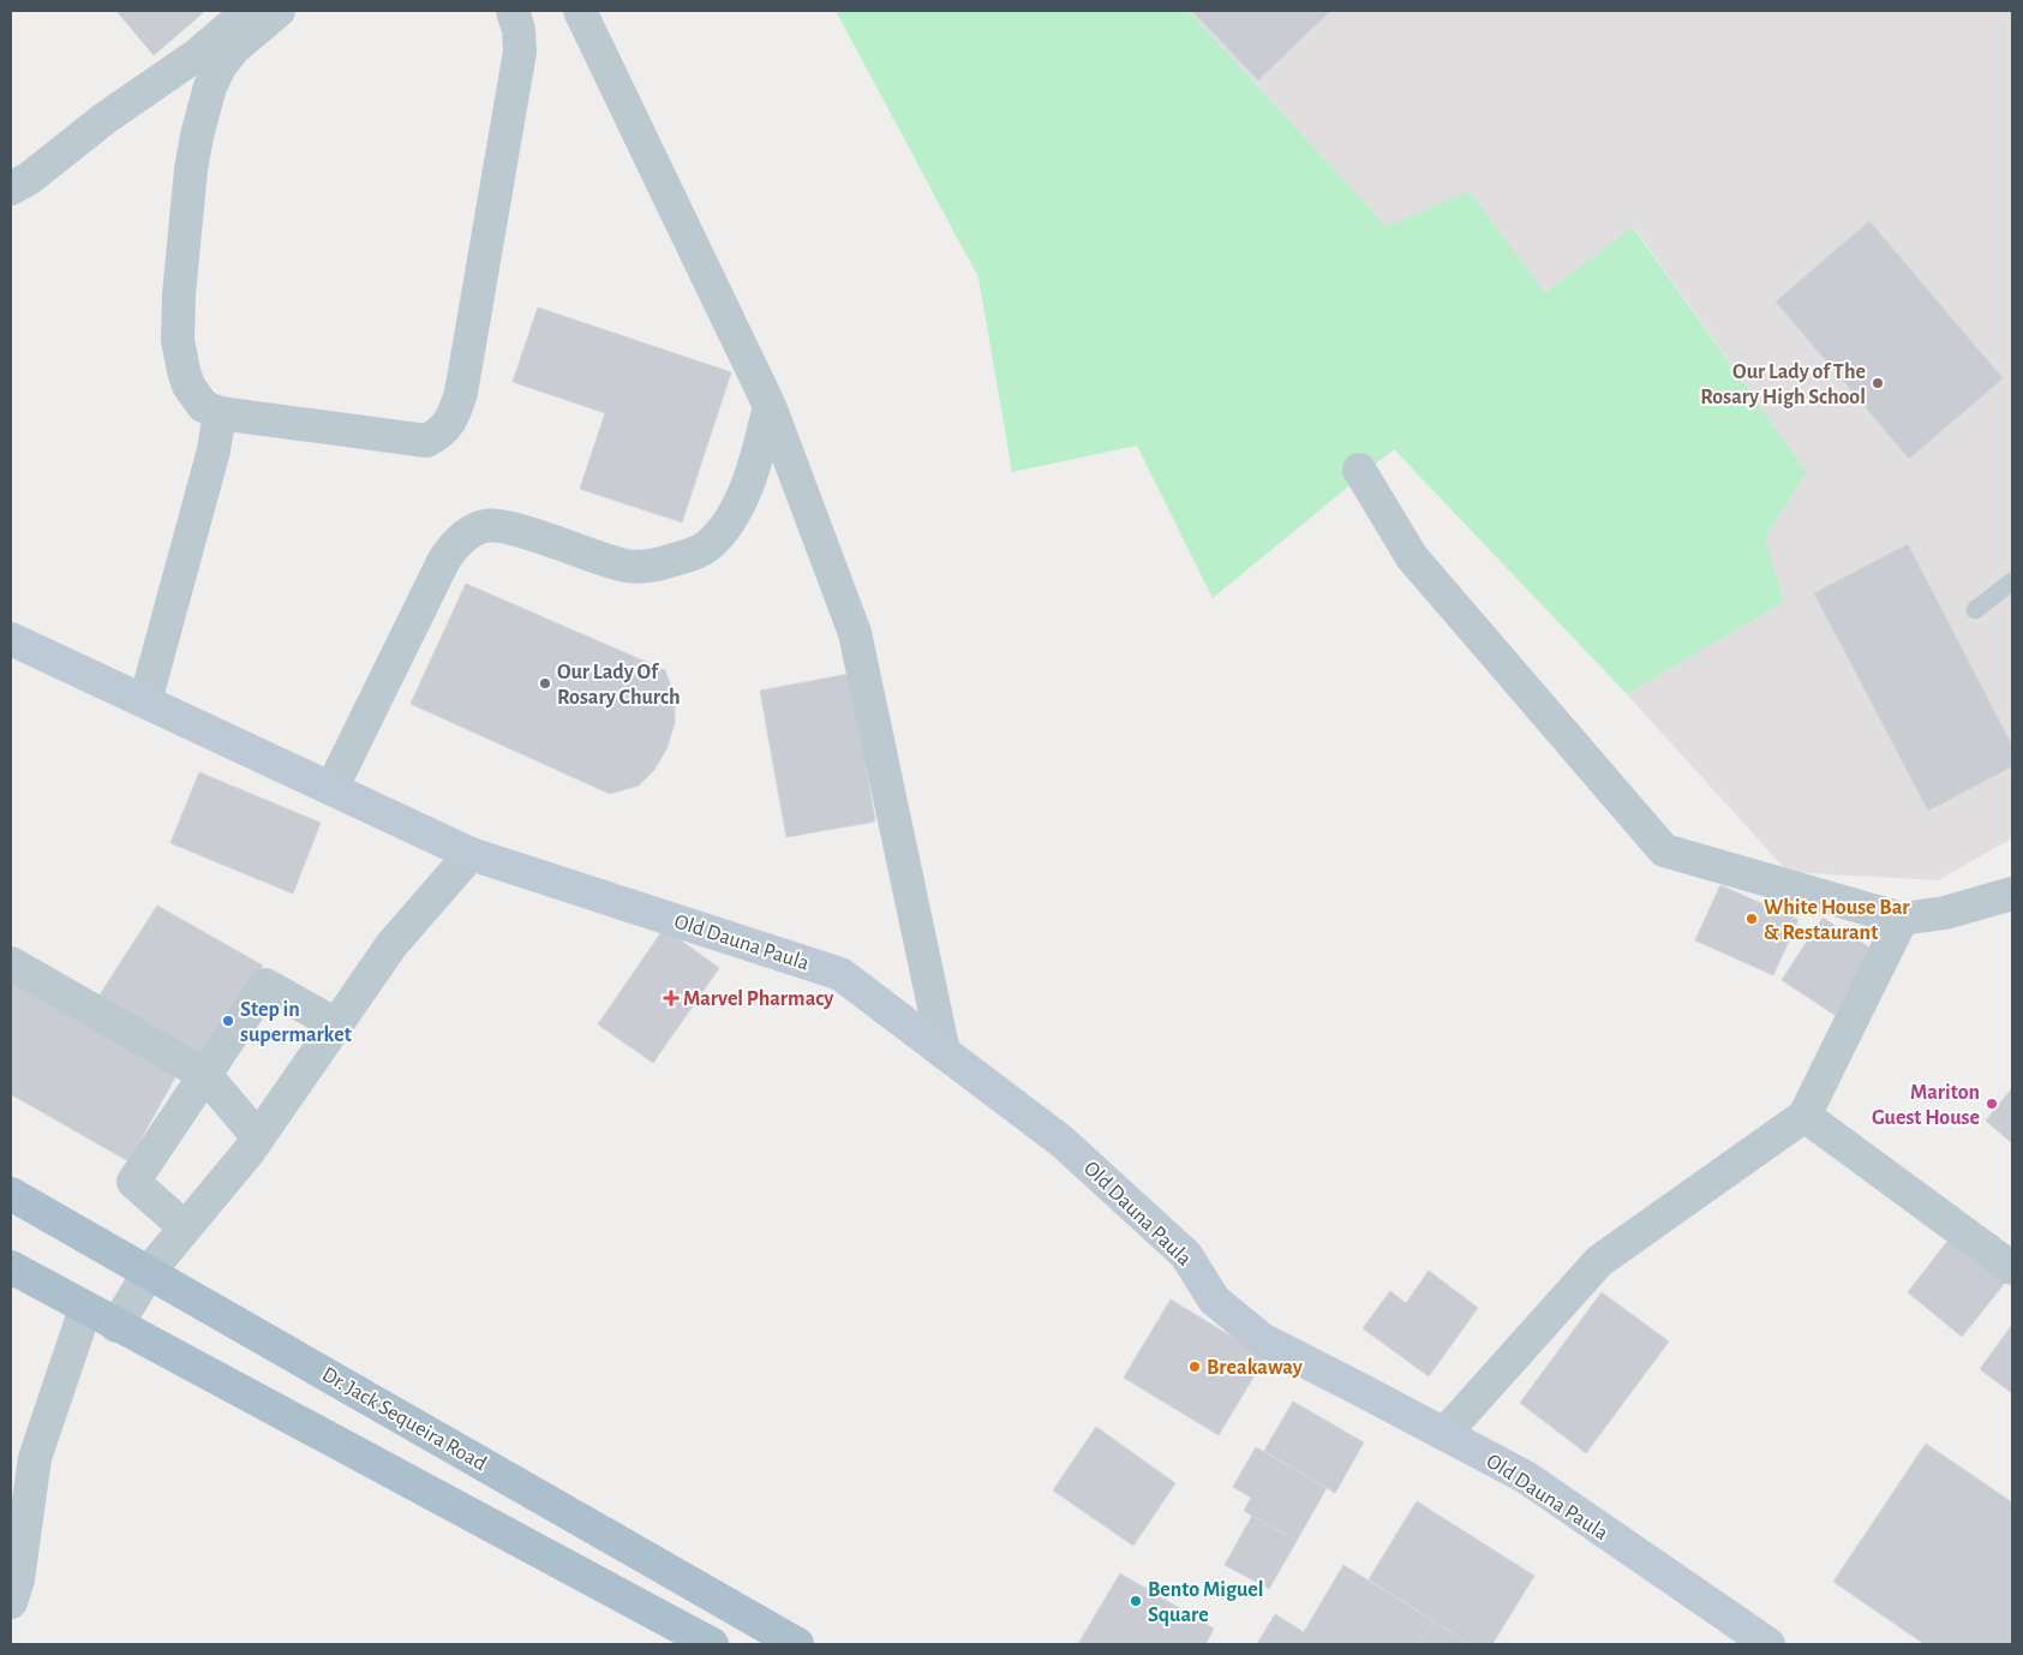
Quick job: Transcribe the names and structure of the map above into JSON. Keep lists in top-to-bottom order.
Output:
{
  "streets": {
    "main road": ["Old Dauna Paula", "Dr. Jack Sequeira Road"]
  },
  "places": {
    "other": [
      "Our Lady of The Rosary High School",
      "Our Lady Of Rosary Church",
      "White House Bar & Restaurant",
      "Step in supermarket",
      "Mariton Guest House",
      "Breakaway",
      "Bento Miguel Square"
    ],
    "health": ["Marvel Pharmacy"]
  }
}
